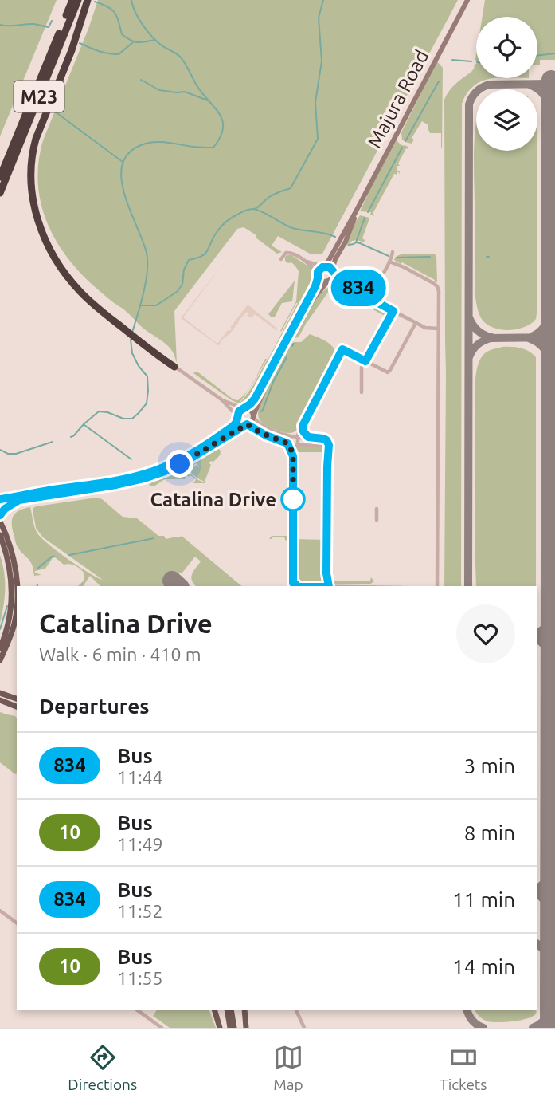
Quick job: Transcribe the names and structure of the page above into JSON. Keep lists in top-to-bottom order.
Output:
{
  "streets": {
    "highway": ["M23"],
    "main road": ["Majura Road"]
  },
  "places": ["Catalina Drive"],
  "lines": ["bus line 834"],
  "page": {
    "on_map": "834",
    "heading": [
      ["Catalina Drive", "Walk · 6 min · 410 m"],
      "Departures"
    ],
    "list": [
      {
        "mark": "834",
        "name": "Bus",
        "note": "11:44",
        "value": "3 min"
      },
      {
        "mark": "10",
        "name": "Bus",
        "note": "11:49",
        "value": "8 min"
      },
      {
        "mark": "834",
        "name": "Bus",
        "note": "11:52",
        "value": "11 min"
      },
      {
        "mark": "10",
        "name": "Bus",
        "note": "11:55",
        "value": "14 min"
      }
    ],
    "tabs": ["Directions", "Map", "Tickets"]
  }
}
